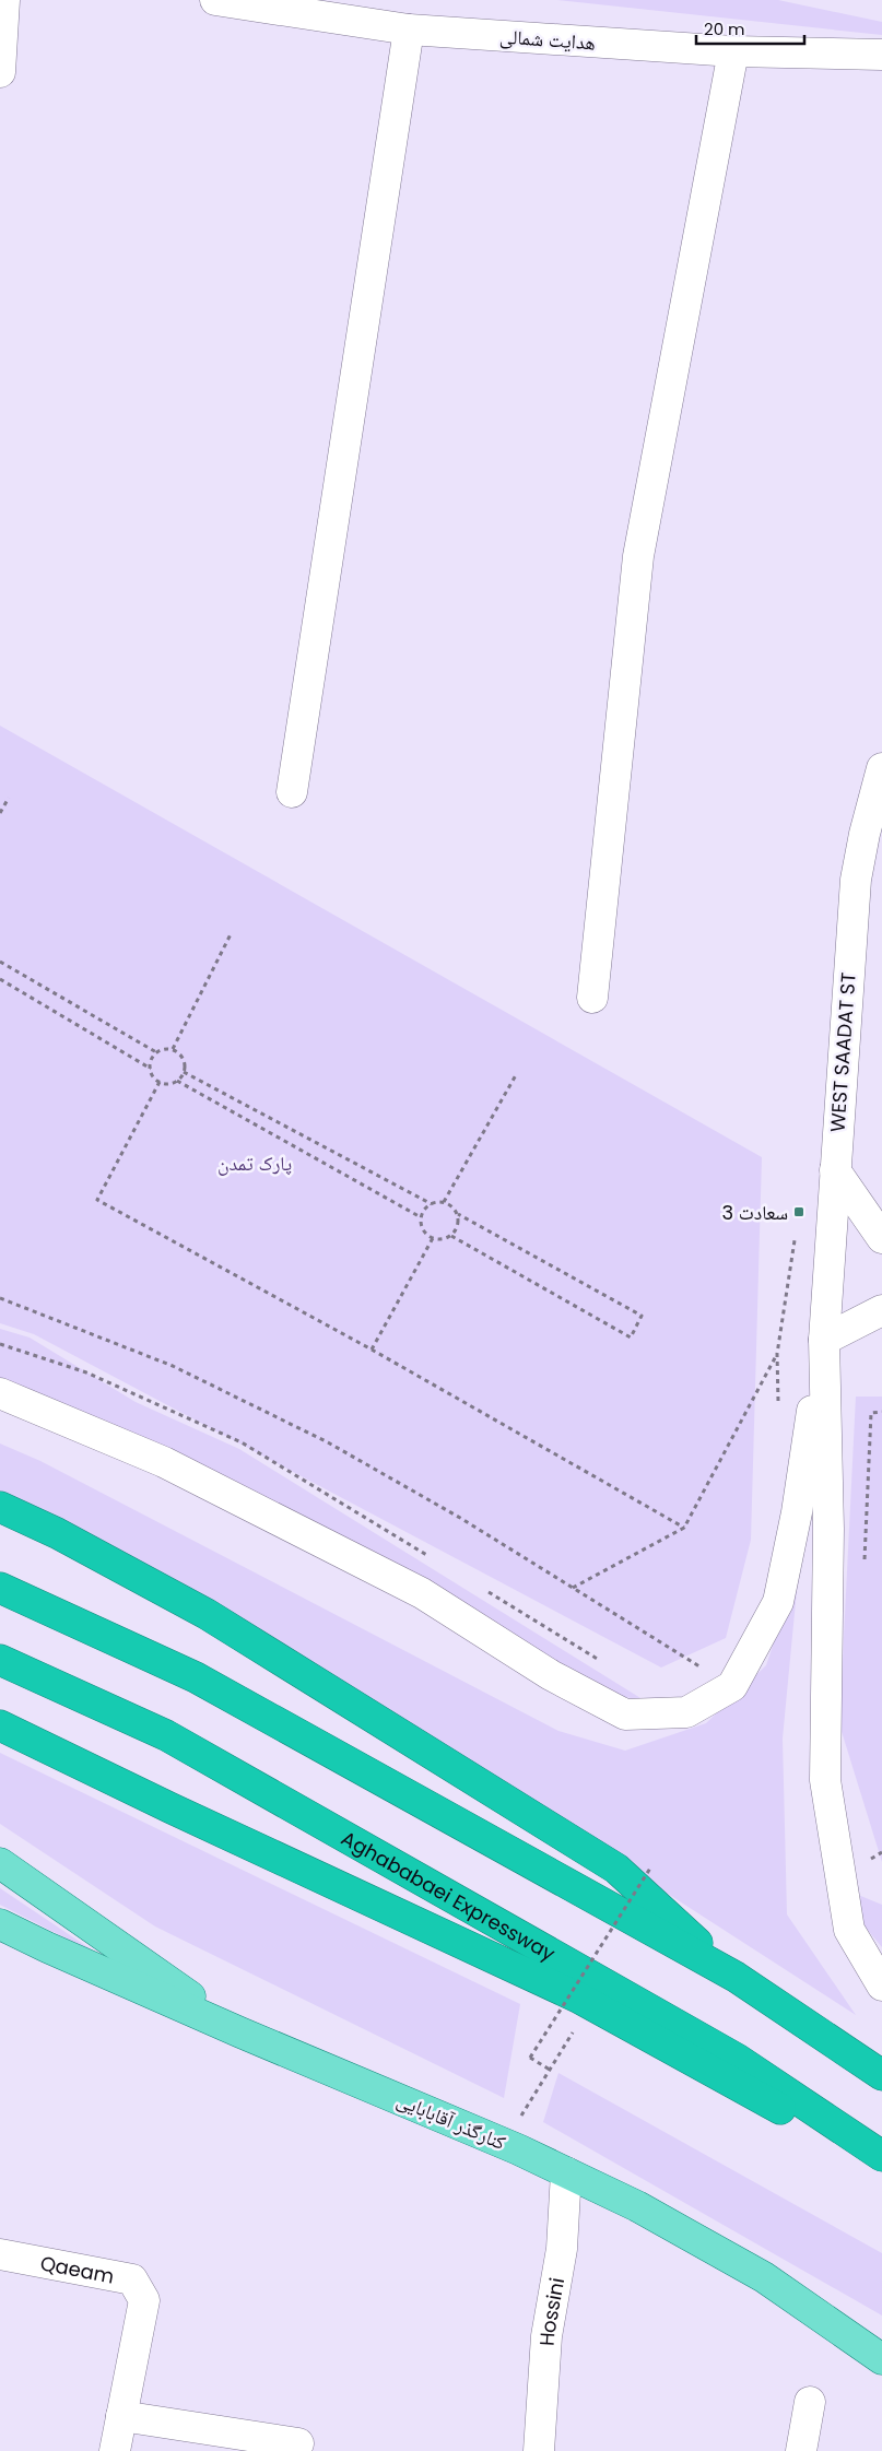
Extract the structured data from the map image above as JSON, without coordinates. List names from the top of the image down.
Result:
{
  "streets": {
    "highway": ["Aghababaei Expressway"],
    "main road": ["کنارگذر آقابابایی"],
    "street": [
      "هدایت شمالی",
      "WEST SAADAT ST",
      "Qaeam",
      "Hossini"
    ]
  },
  "crossings": [
    ["کنارگذر آقابابایی", "Hossini"]
  ],
  "parks": ["پارک تمدن"],
  "places": {
    "transit": ["سعادت 3"]
  },
  "scale_bar": "20 m"
}
